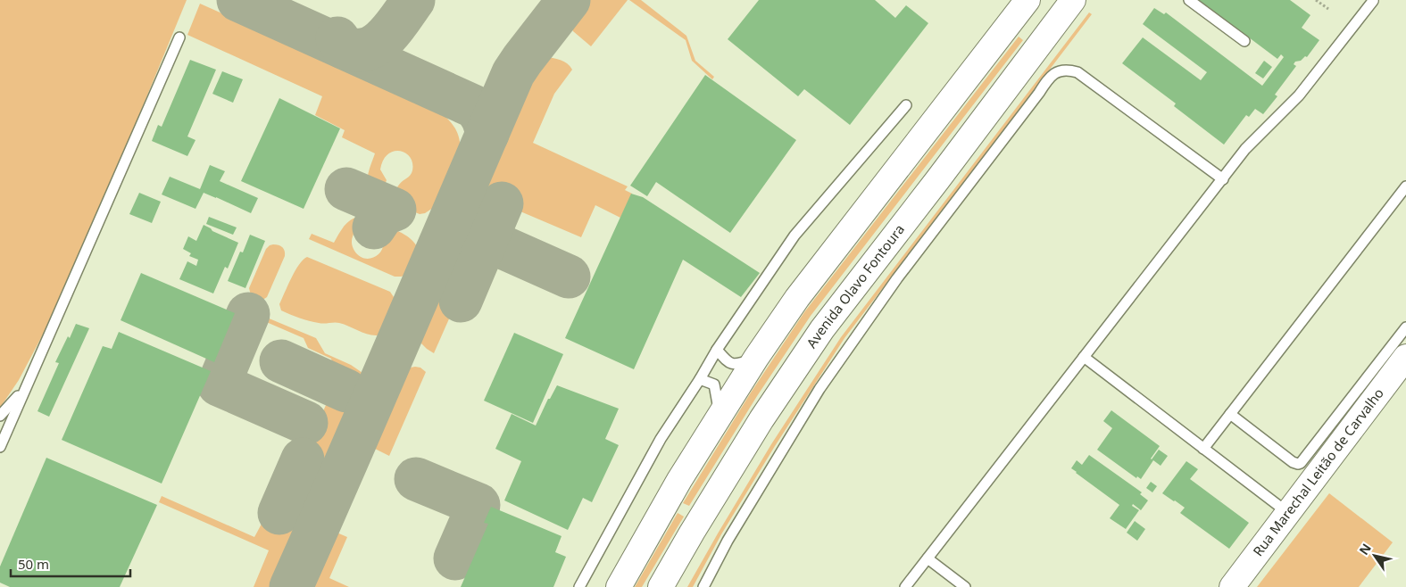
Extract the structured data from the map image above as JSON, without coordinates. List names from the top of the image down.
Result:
{
  "streets": {
    "main road": ["Avenida Olavo Fontoura", "Rua Marechal Leitão de Carvalho"]
  },
  "scale_bar": "50 m",
  "north": "top left"
}
